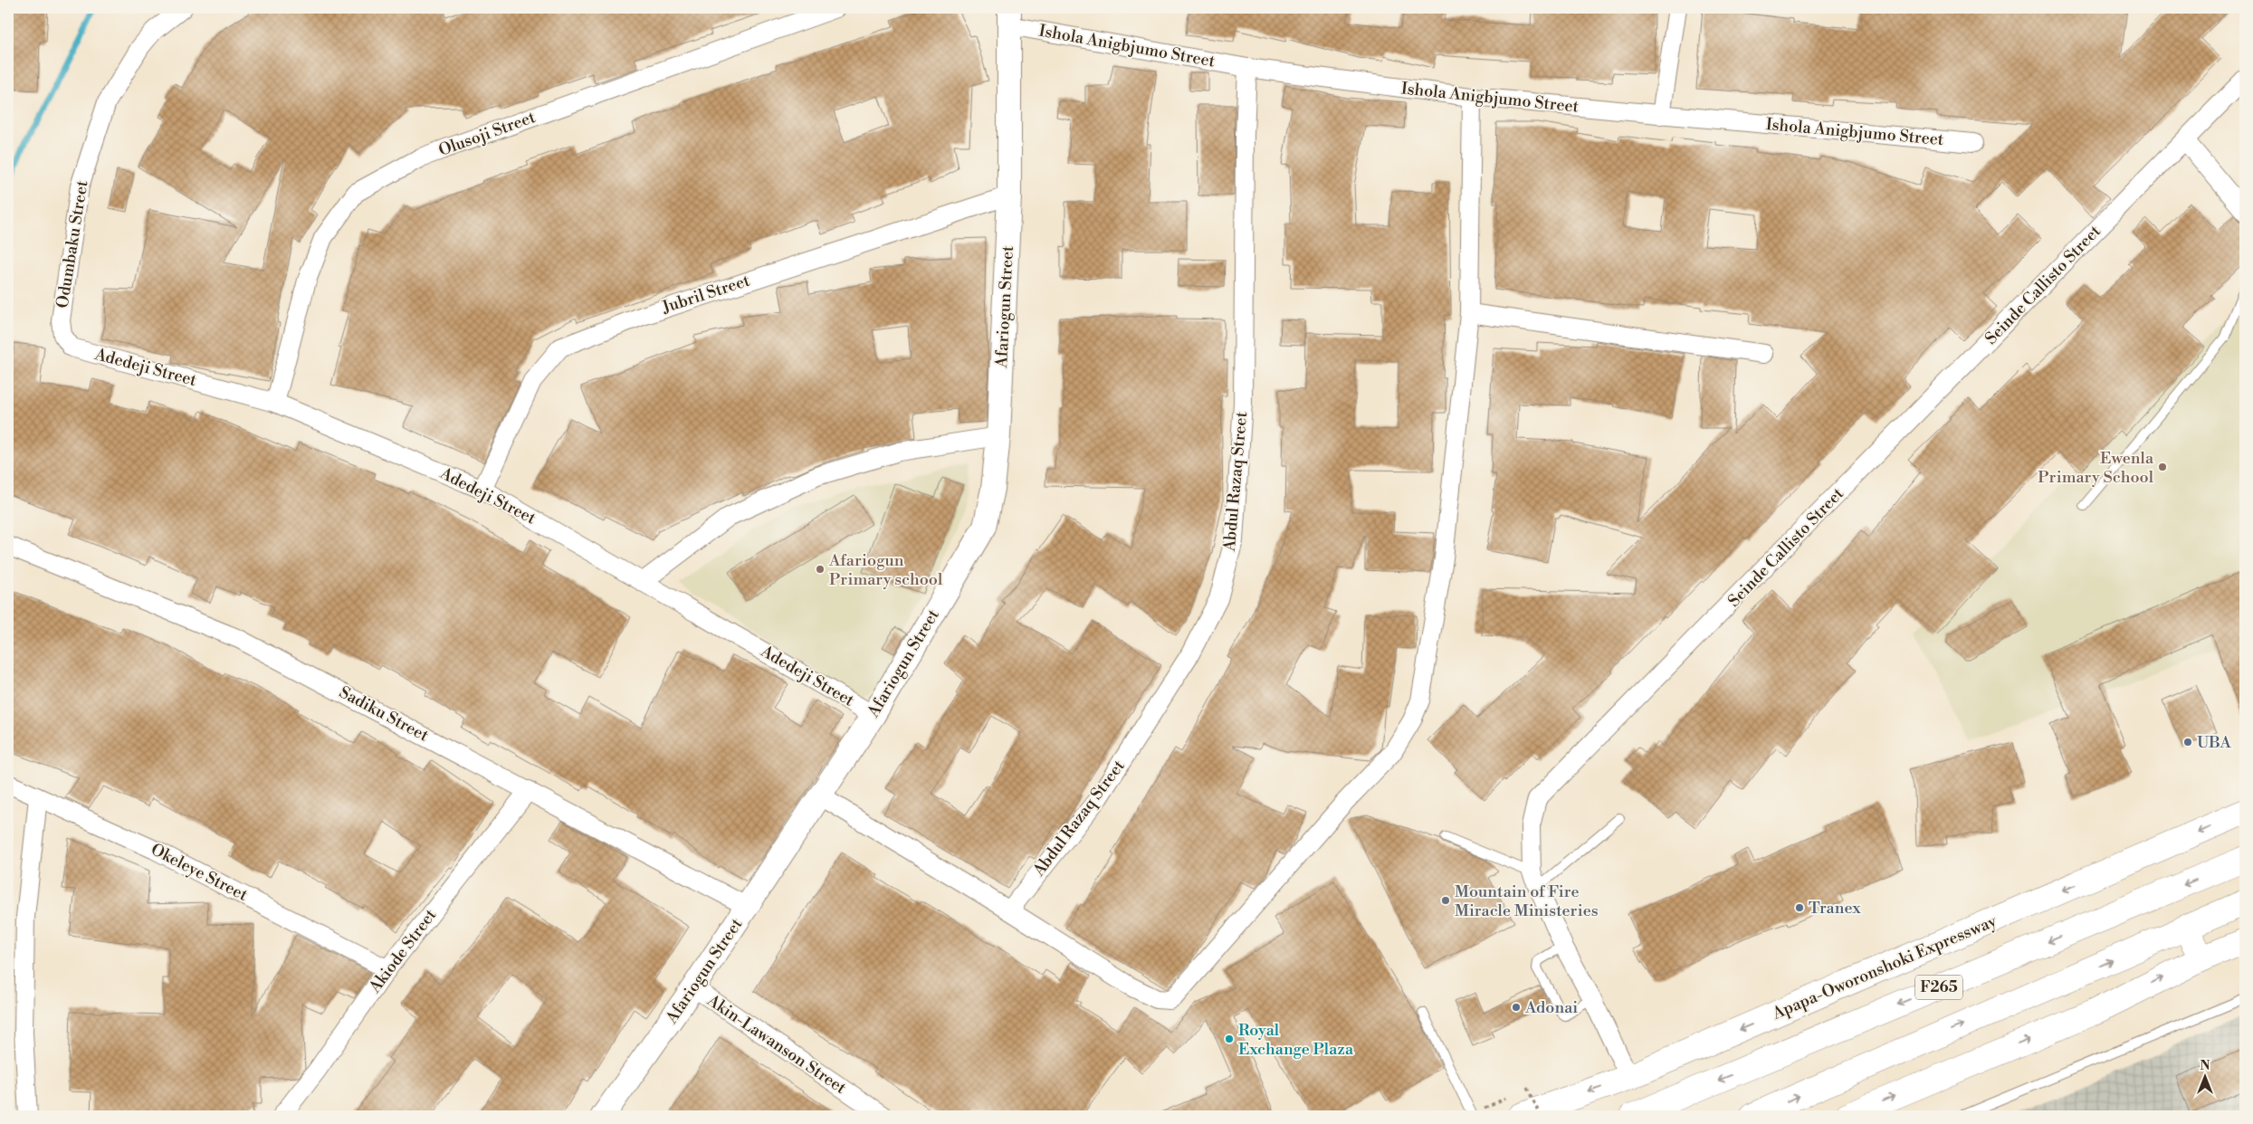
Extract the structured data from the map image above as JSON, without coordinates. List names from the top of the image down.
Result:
{
  "streets": {
    "main road": ["Apapa-Oworonshoki Expressway", "F265"],
    "street": [
      "Ishola Anigbjumo Street",
      "Olusoji Street",
      "Odumbaku Street",
      "Seinde Callisto Street",
      "Jubril Street",
      "Afariogun Street",
      "Adedeji Street",
      "Abdul Razaq Street",
      "Sadiku Street",
      "Okeleye Street",
      "Akiode Street",
      "Akin-Lawanson Street"
    ]
  },
  "crossings": [
    ["Ishola Anigbjumo Street", "Afariogun Street"],
    ["Ishola Anigbjumo Street", "Abdul Razaq Street"],
    ["Olusoji Street", "Adedeji Street"],
    ["Odumbaku Street", "Adedeji Street"],
    ["Seinde Callisto Street", "Apapa-Oworonshoki Expressway"],
    ["Jubril Street", "Afariogun Street"],
    ["Jubril Street", "Adedeji Street"],
    ["Afariogun Street", "Adedeji Street"],
    ["Afariogun Street", "Sadiku Street"],
    ["Afariogun Street", "Akin-Lawanson Street"],
    ["Sadiku Street", "Akiode Street"],
    ["Okeleye Street", "Akiode Street"]
  ],
  "places": [
    "Ewenla Primary School",
    "Afariogun Primary school",
    "UBA",
    "Mountain of Fire Miracle Ministeries",
    "Tranex",
    "Adonai",
    "Royal Exchange Plaza"
  ],
  "north": "top"
}
